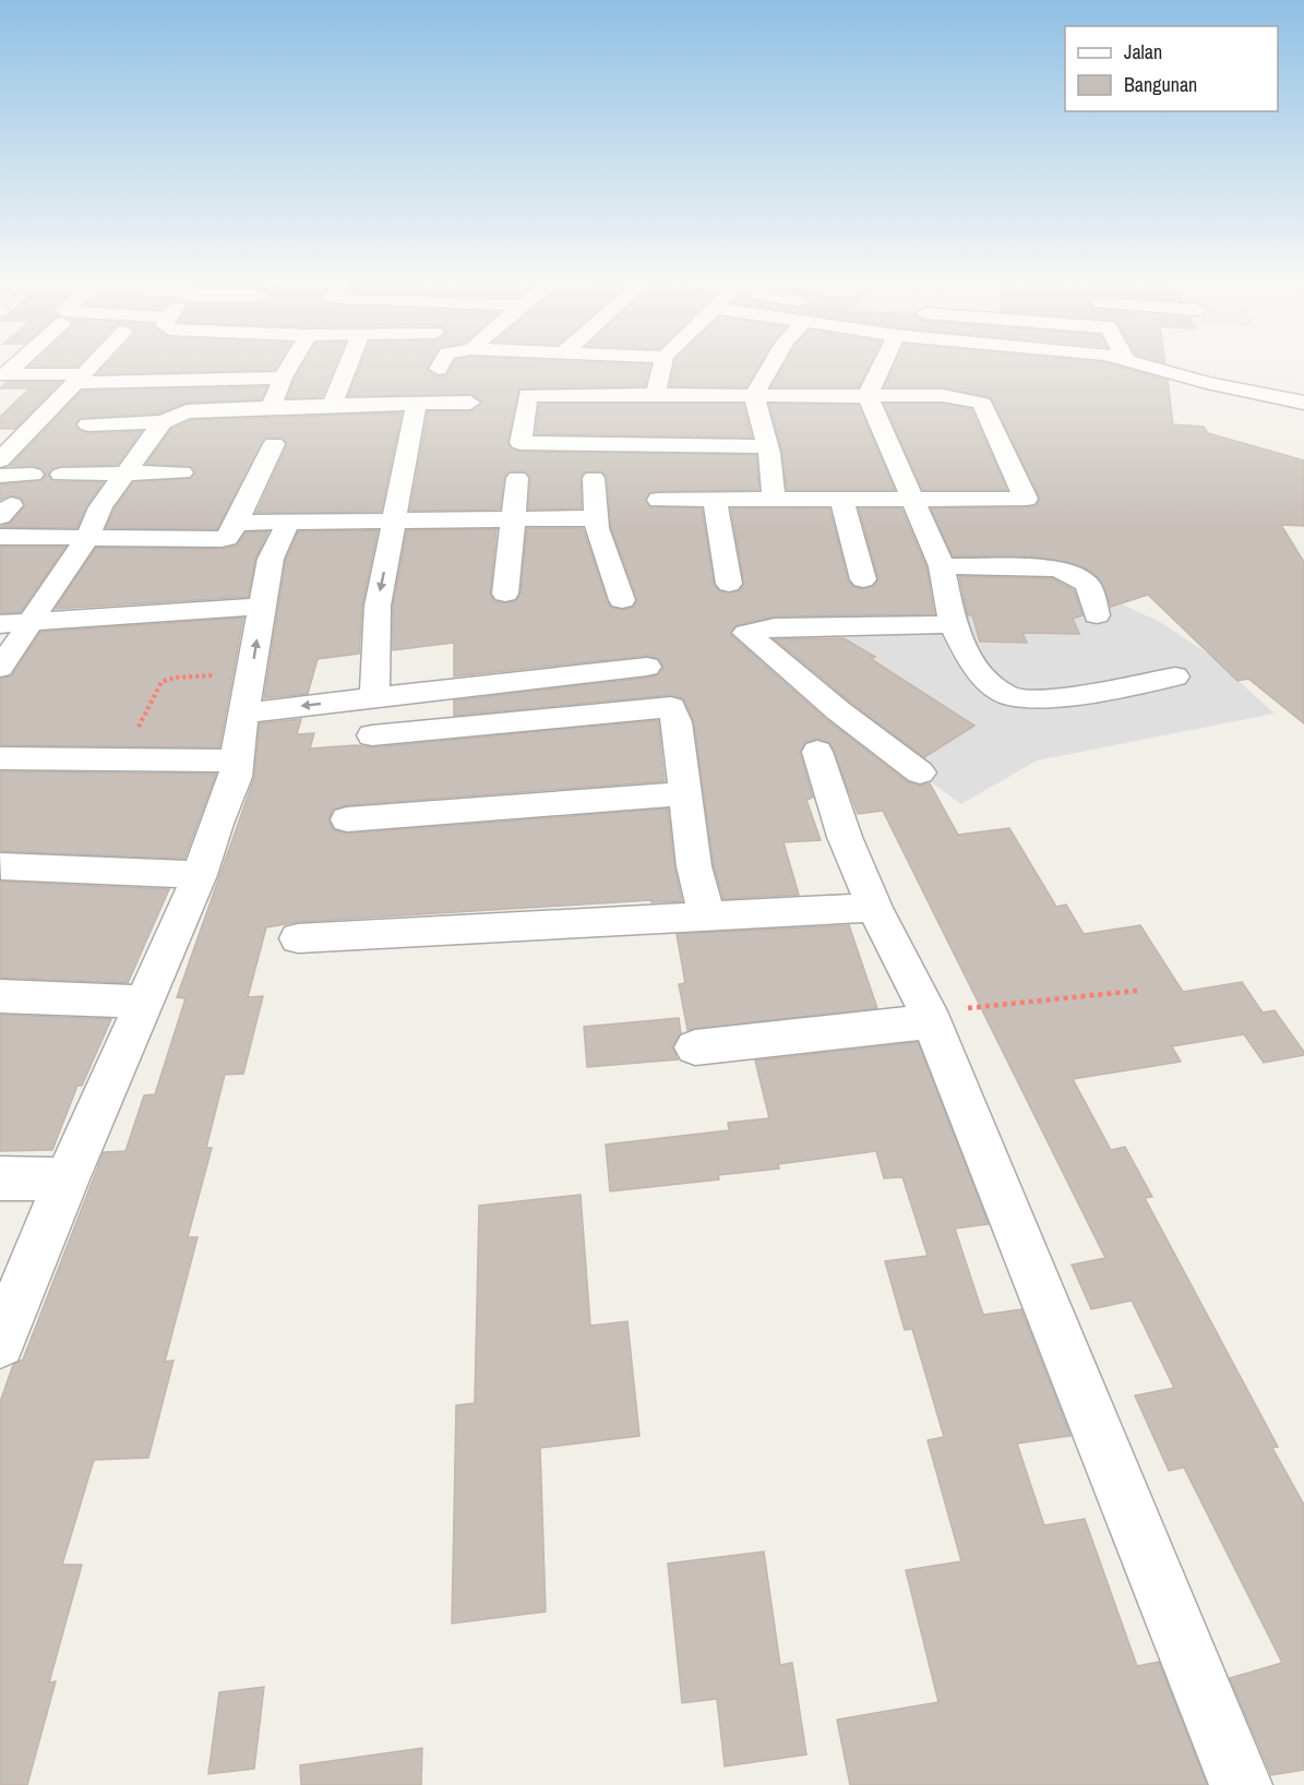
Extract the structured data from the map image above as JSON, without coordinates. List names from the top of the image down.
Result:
{
  "legend": ["Jalan", "Bangunan"]
}
